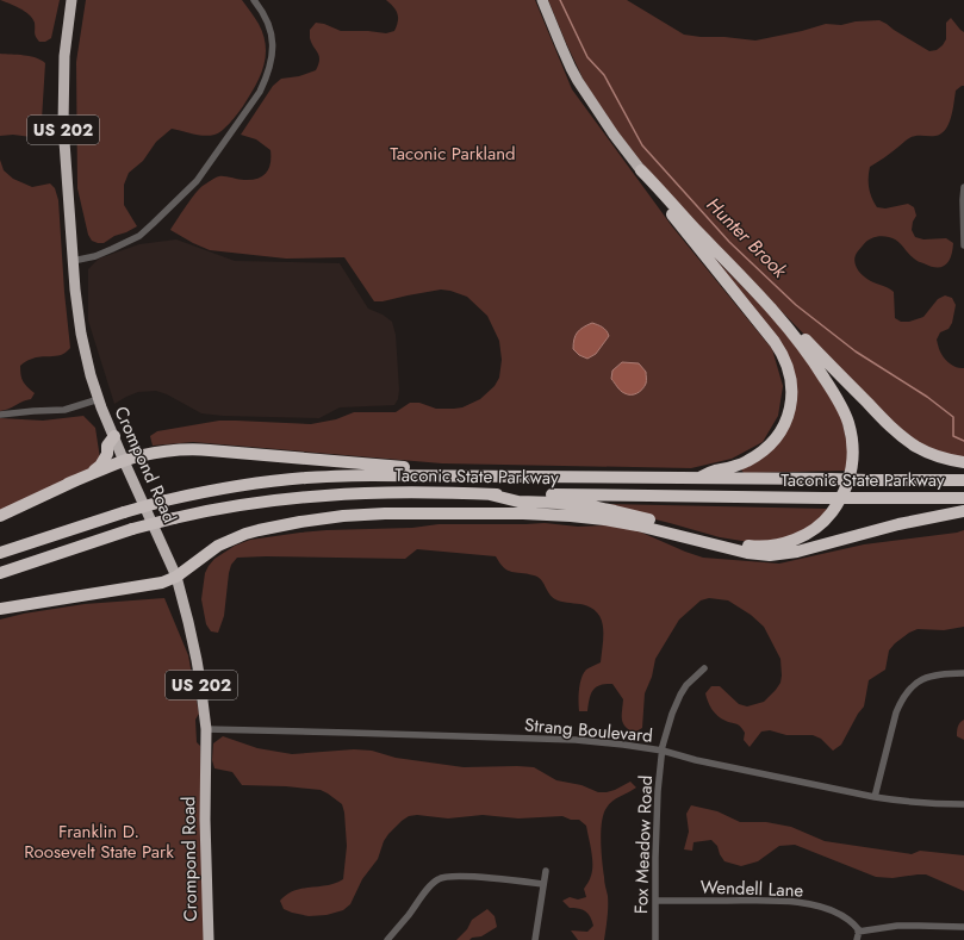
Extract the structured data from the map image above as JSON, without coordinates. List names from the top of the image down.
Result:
{
  "streets": {
    "highway": ["US 202", "Crompond Road", "Taconic State Parkway"],
    "street": ["Strang Boulevard", "Fox Meadow Road", "Wendell Lane"]
  },
  "crossings": [
    ["Crompond Road", "Strang Boulevard"],
    ["Strang Boulevard", "Fox Meadow Road"],
    ["Fox Meadow Road", "Wendell Lane"]
  ],
  "water": ["Hunter Brook"],
  "parks": ["Taconic Parkland", "Franklin D. Roosevelt State Park"]
}
